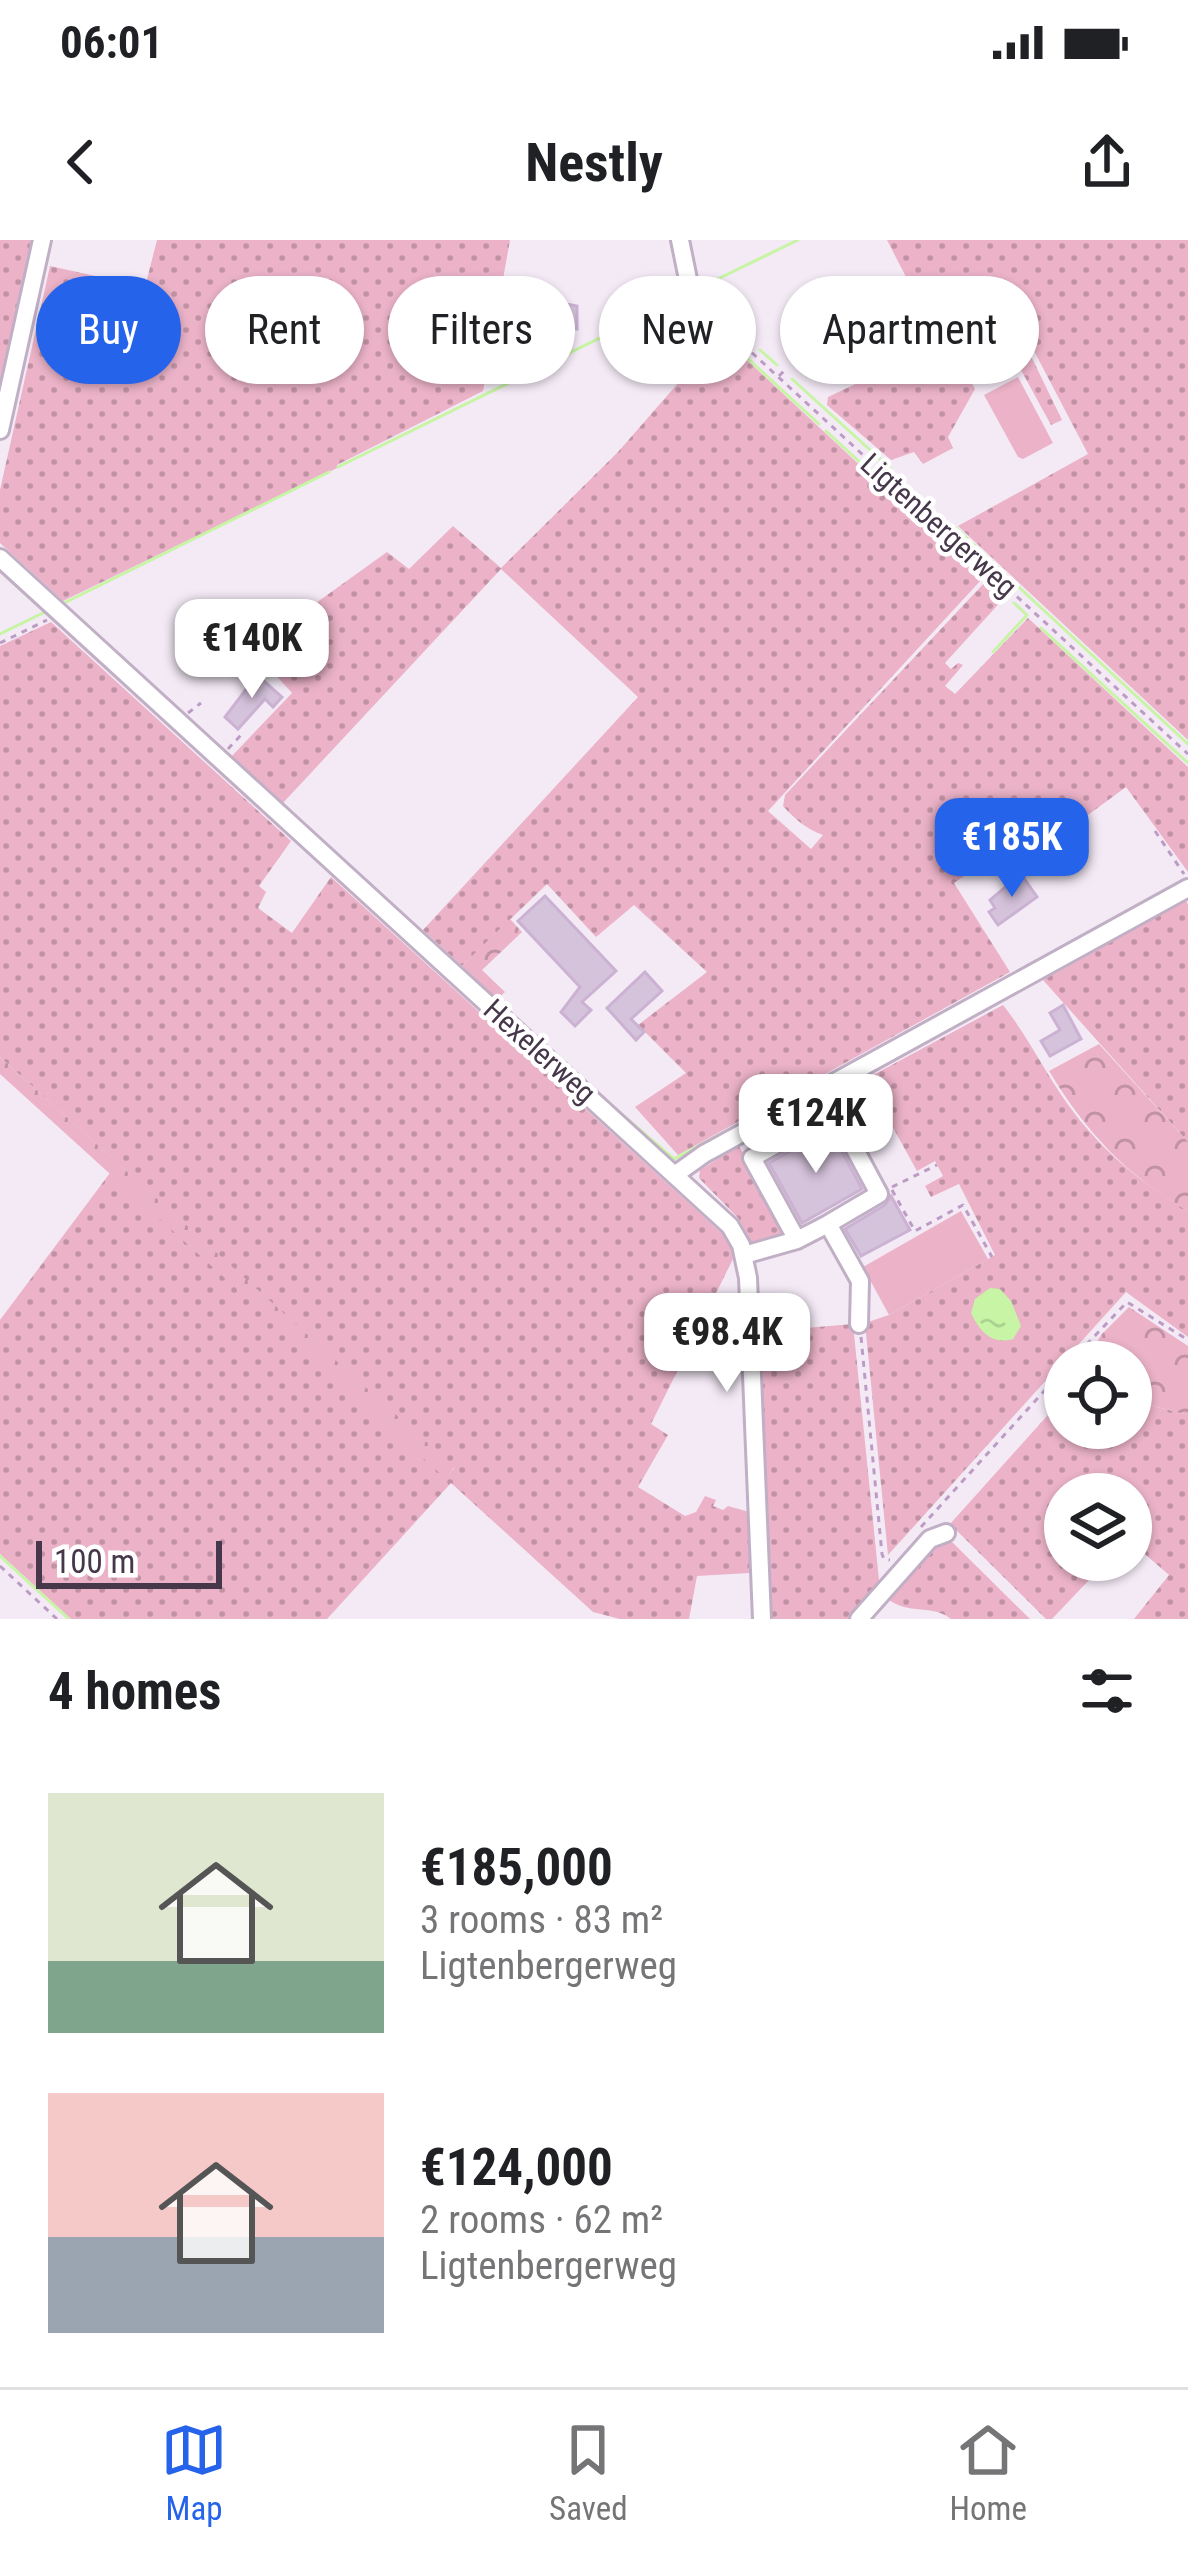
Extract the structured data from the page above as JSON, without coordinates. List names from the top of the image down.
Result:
{
  "streets": {
    "street": ["Hexelerweg"],
    "path": ["Ligtenbergerweg"]
  },
  "scale_bar": "100 m",
  "page": {
    "status": "06:01",
    "header": "Nestly",
    "chip": [
      "Buy",
      "Rent",
      "Filters",
      "New",
      "Apartment"
    ],
    "price": [
      "€140K",
      "€185K",
      "€124K",
      "€98.4K"
    ],
    "scale": "100 m",
    "heading": "4 homes",
    "list": [
      {
        "name": "€185,000",
        "note": "3 rooms · 83 m² · Ligtenbergerweg"
      },
      {
        "name": "€124,000",
        "note": "2 rooms · 62 m² · Ligtenbergerweg"
      }
    ],
    "tabs": ["Map", "Saved", "Home"]
  }
}
